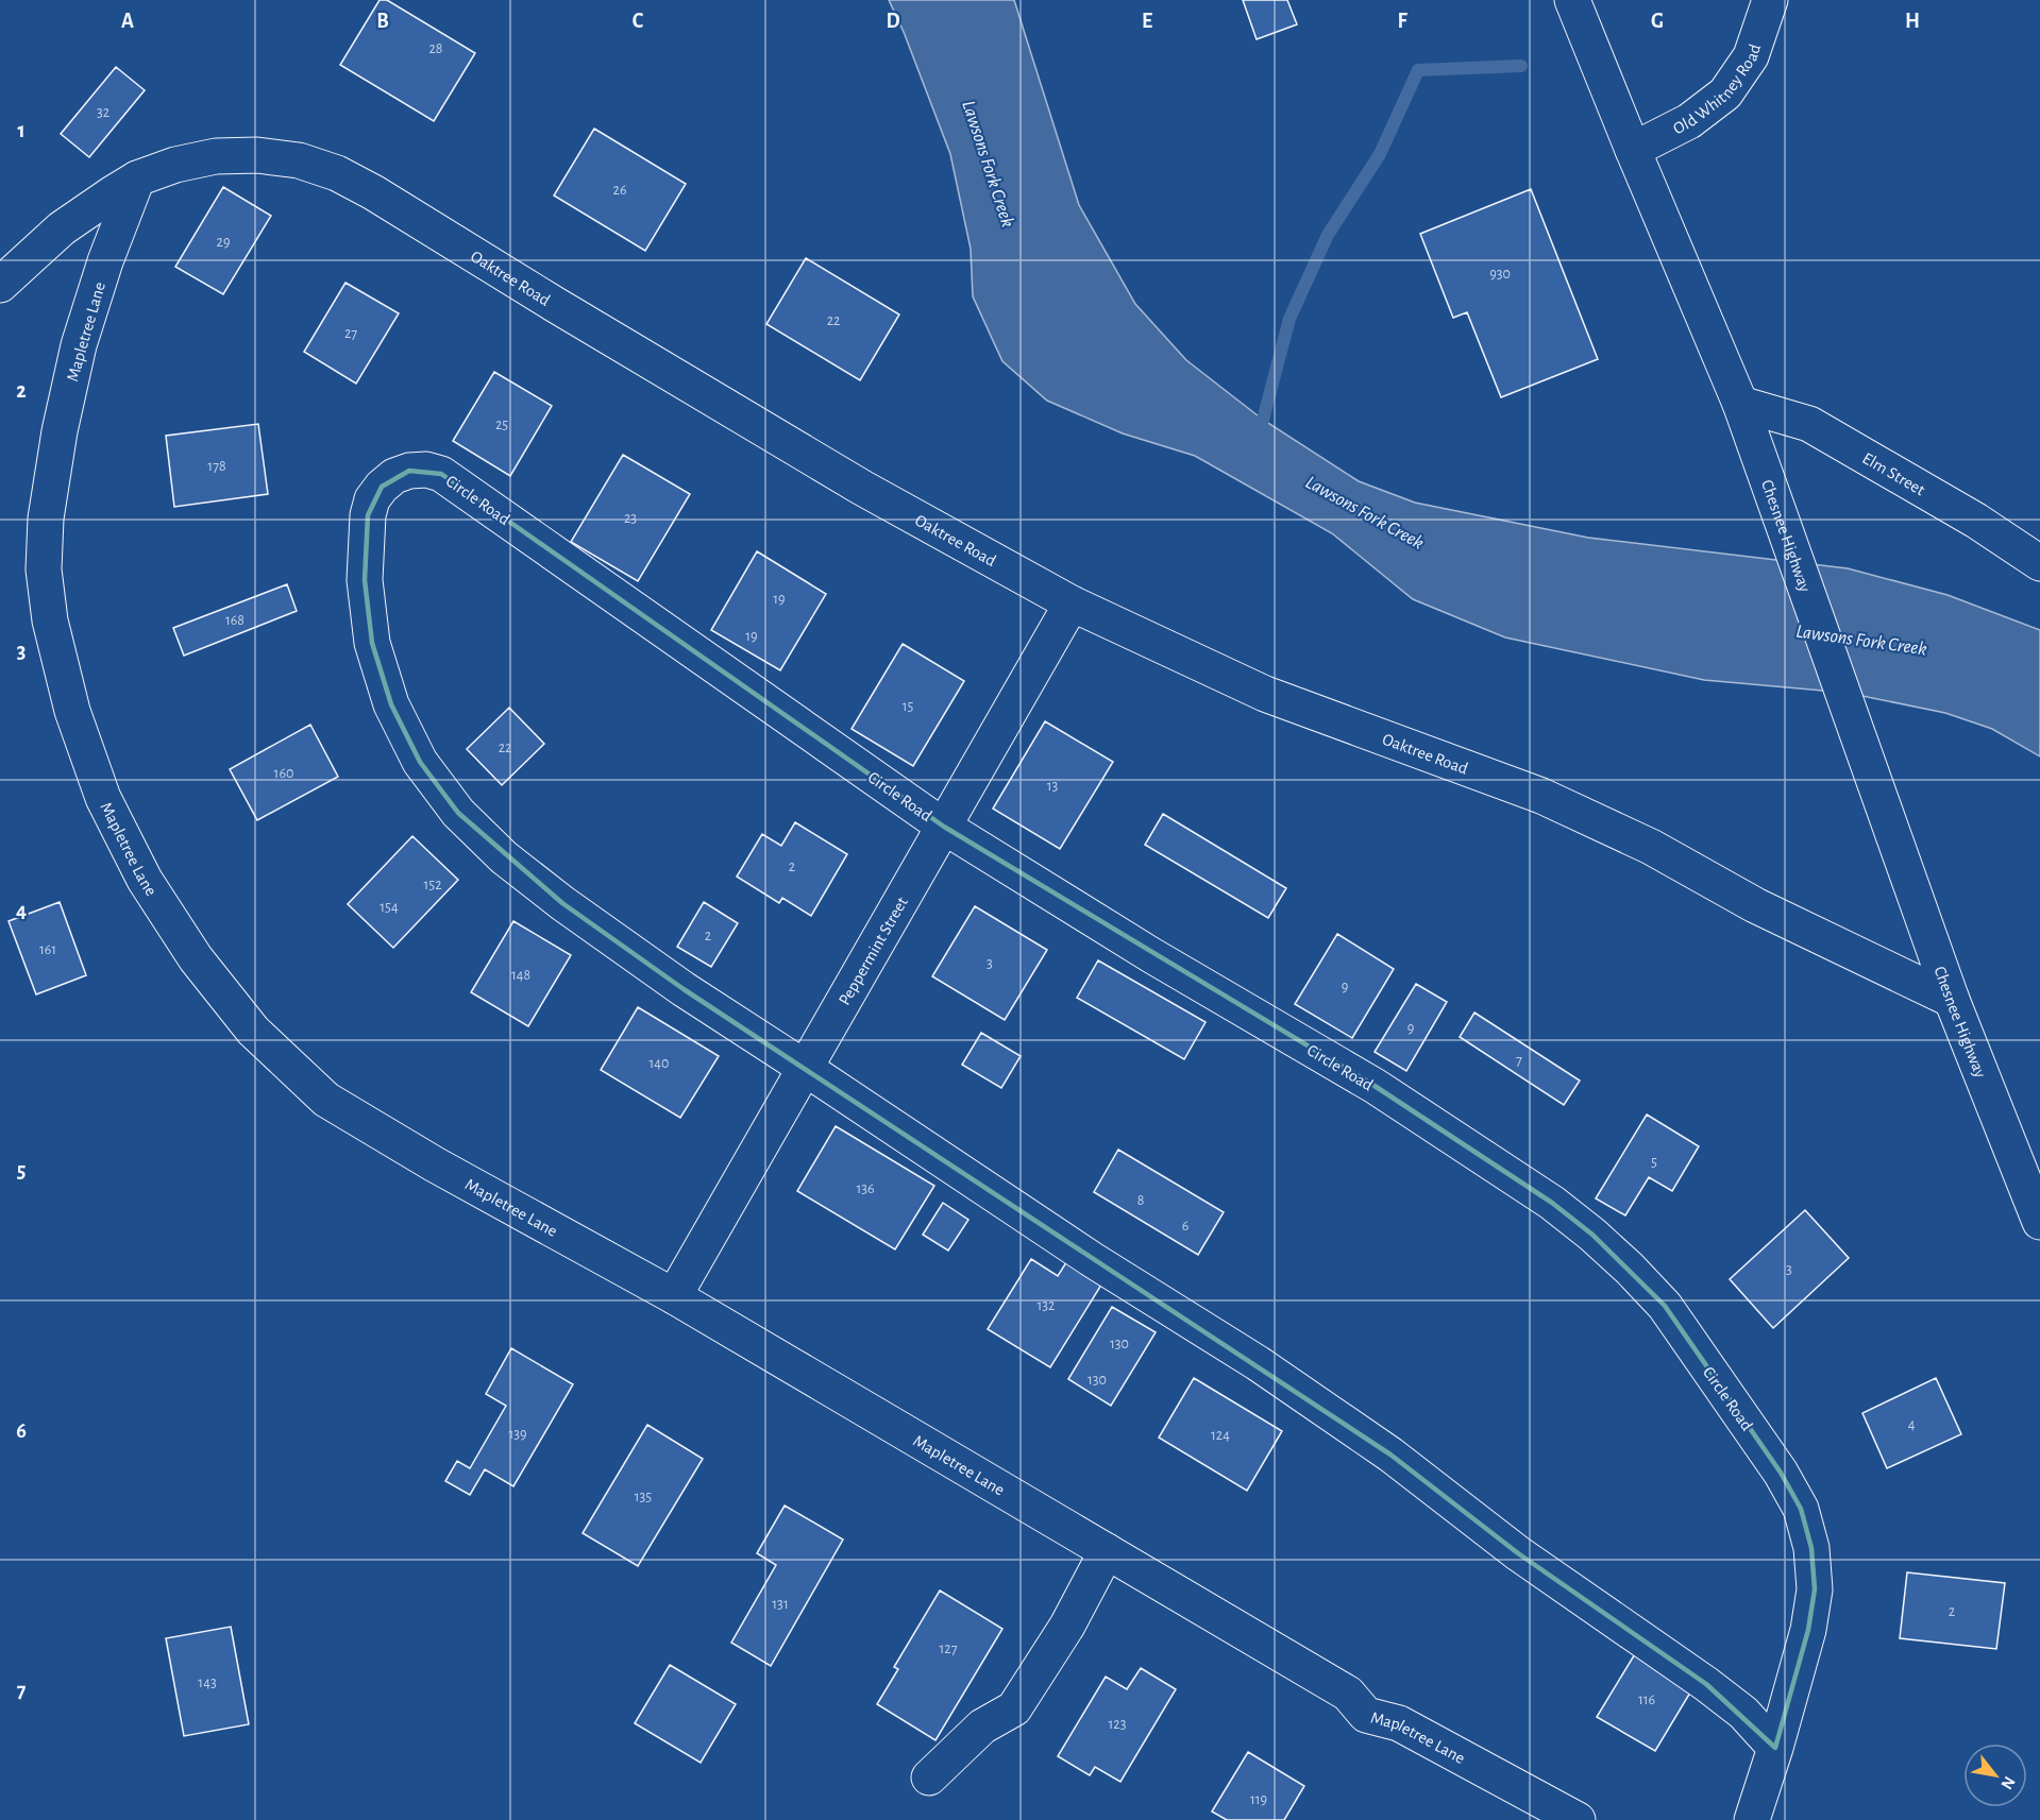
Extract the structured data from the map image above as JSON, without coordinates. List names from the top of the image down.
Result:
{
  "streets": {
    "street": [
      "Old Whitney Road",
      "Oaktree Road",
      "Mapletree Lane",
      "Elm Street",
      "Circle Road",
      "Chesnee Highway",
      "Peppermint Street"
    ]
  },
  "crossings": [
    ["Old Whitney Road", "Chesnee Highway"],
    ["Oaktree Road", "Mapletree Lane"],
    ["Oaktree Road", "Chesnee Highway"],
    ["Oaktree Road", "Peppermint Street"],
    ["Mapletree Lane", "Peppermint Street"],
    ["Elm Street", "Chesnee Highway"],
    ["Circle Road", "Peppermint Street"]
  ],
  "water": ["Lawsons Fork Creek"],
  "house_numbers": [
    "28",
    "32",
    "26",
    "29",
    "930",
    "22",
    "27",
    "25",
    "178",
    "23",
    "19",
    "168",
    "19",
    "15",
    "22",
    "160",
    "13",
    "2",
    "152",
    "154",
    "2",
    "161",
    "3",
    "148",
    "9",
    "9",
    "7",
    "140",
    "5",
    "136",
    "8",
    "6",
    "3",
    "132",
    "130",
    "130",
    "4",
    "139",
    "124",
    "135",
    "131",
    "2",
    "127",
    "143",
    "116",
    "123",
    "119"
  ],
  "north": "bottom right",
  "grid": {
    "columns": [
      "A",
      "B",
      "C",
      "D",
      "E",
      "F",
      "G",
      "H"
    ],
    "rows": [
      "1",
      "2",
      "3",
      "4",
      "5",
      "6",
      "7"
    ]
  }
}
